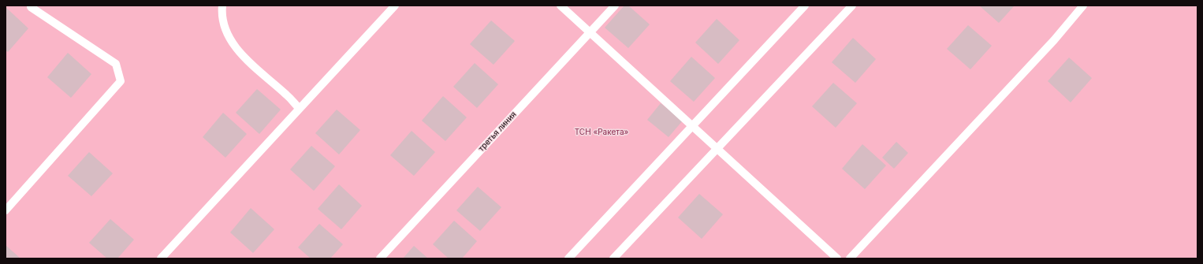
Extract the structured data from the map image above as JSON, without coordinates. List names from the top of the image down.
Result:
{
  "streets": {
    "lane": ["третья линия"]
  },
  "parks": ["ТСН «Ракета»"]
}
